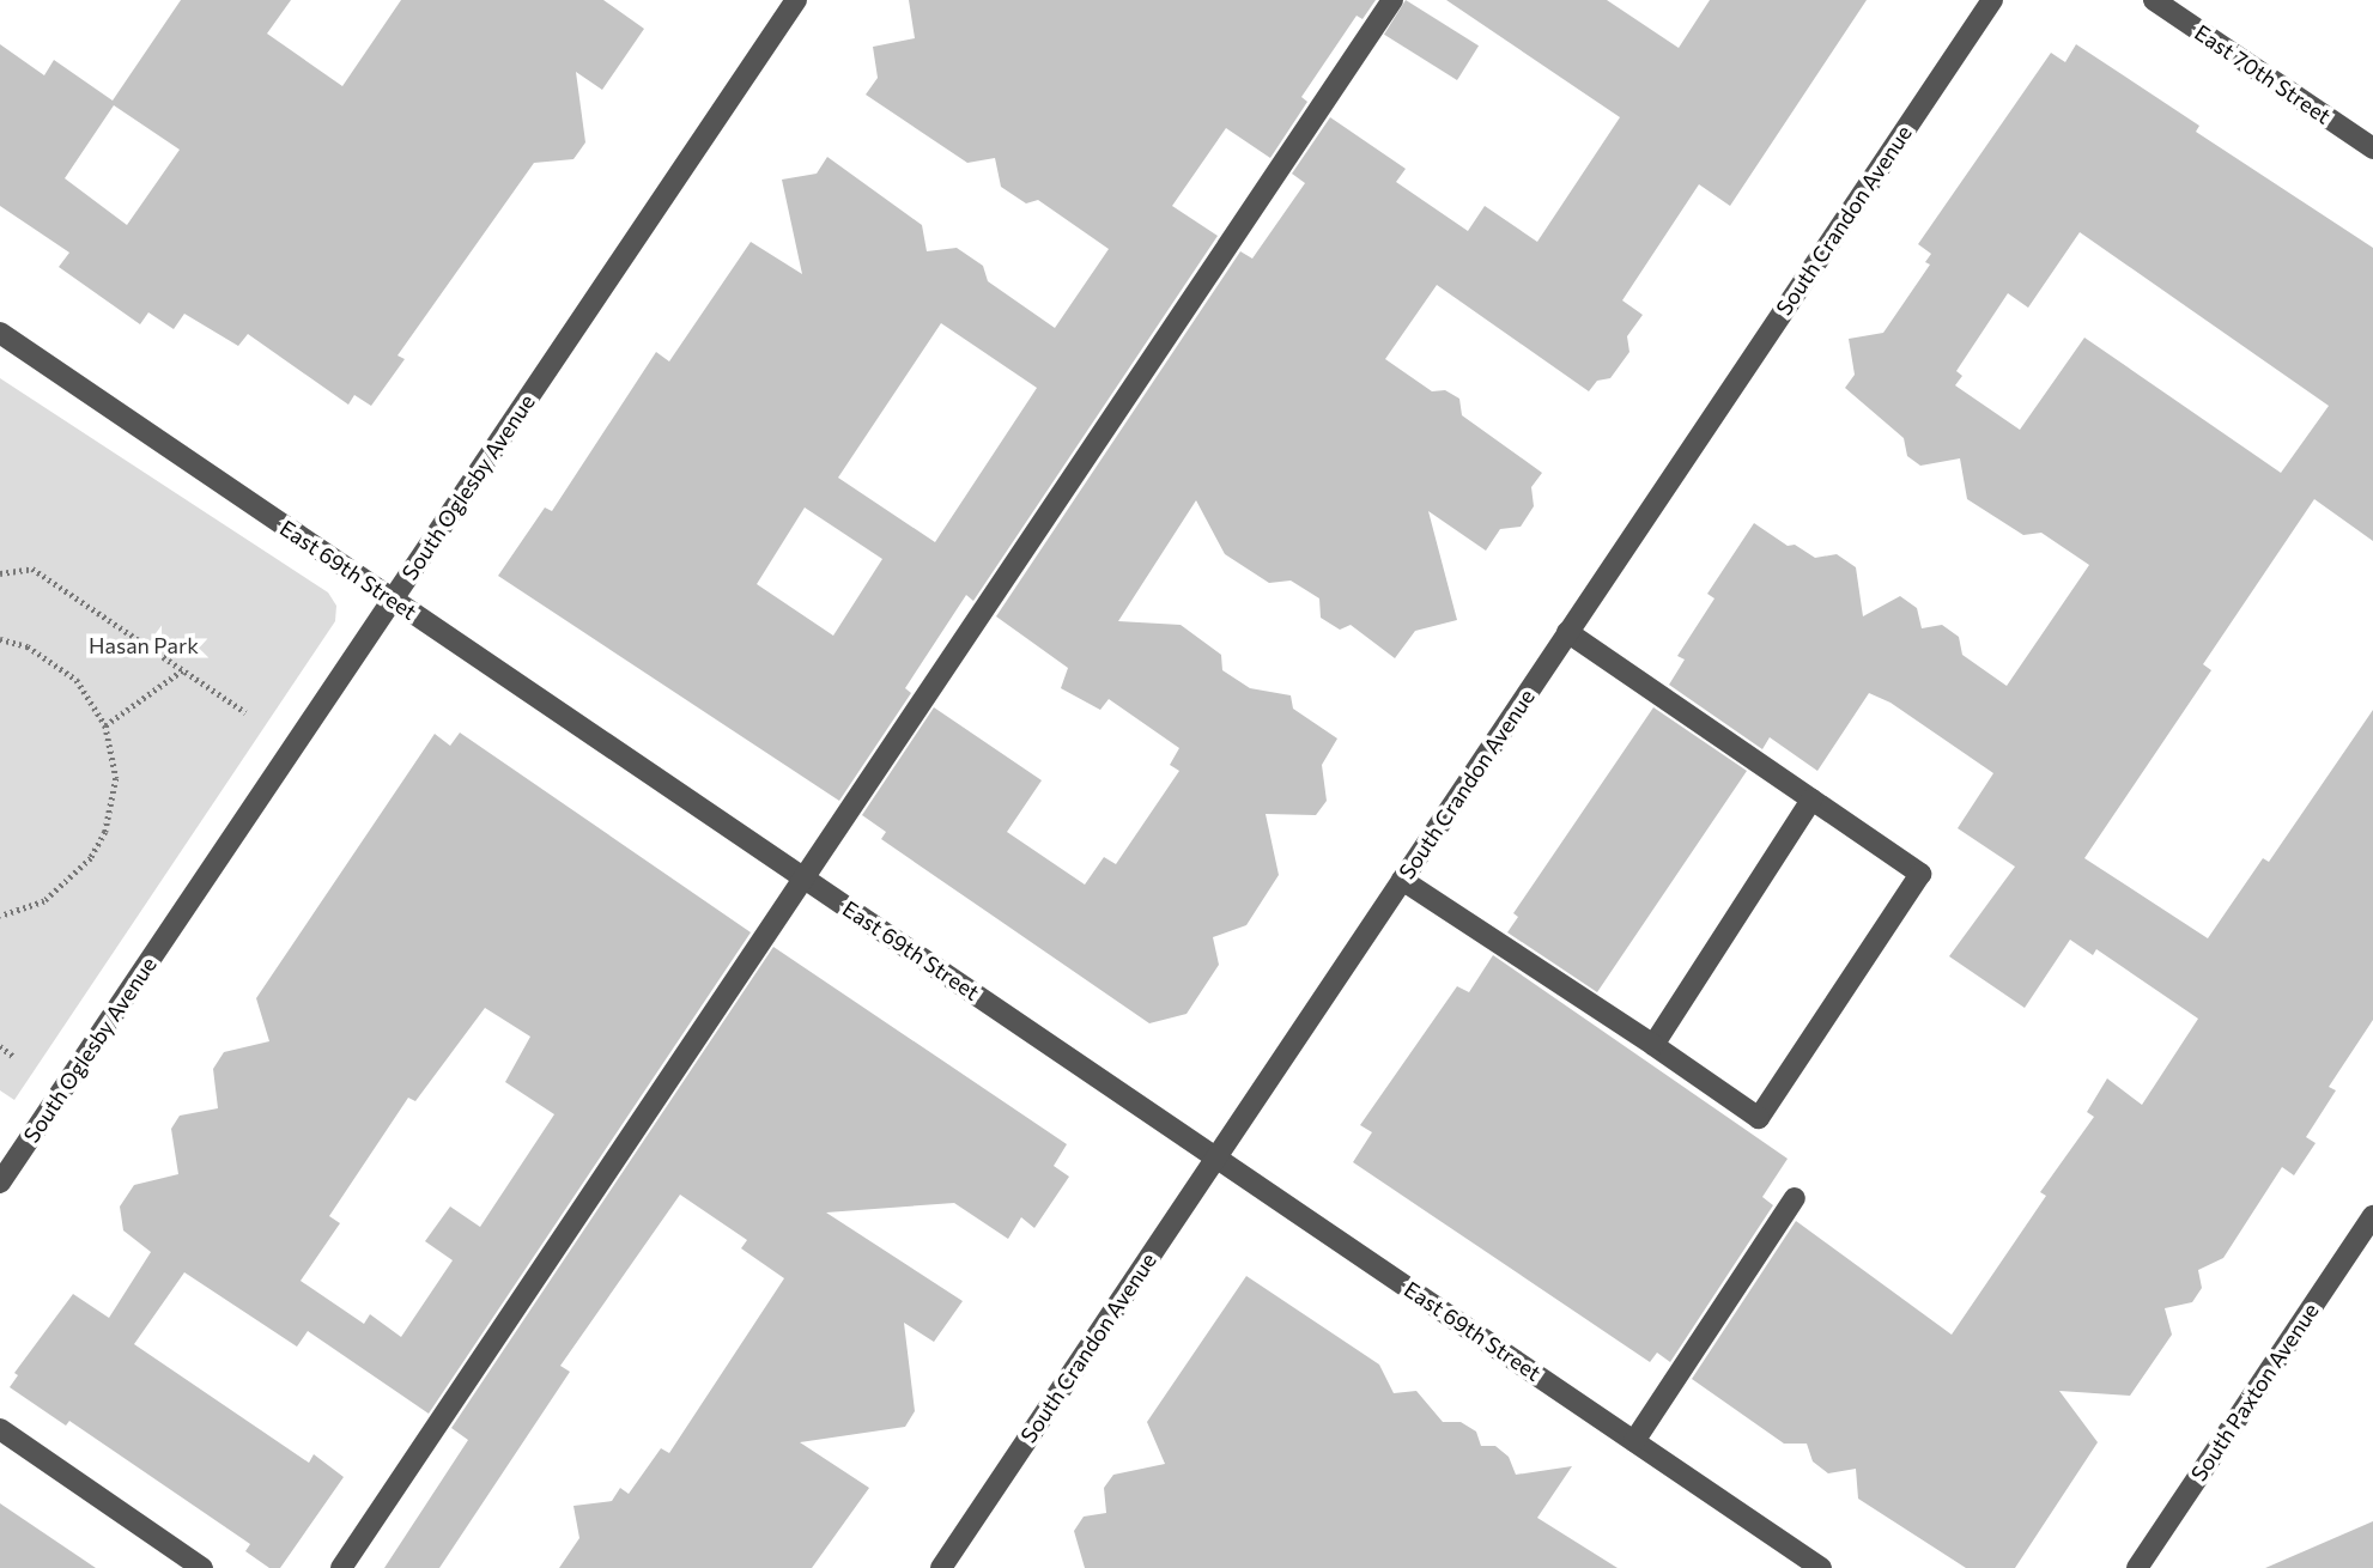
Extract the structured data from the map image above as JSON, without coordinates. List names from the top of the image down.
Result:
{
  "streets": {
    "street": [
      "East 70th Street",
      "South Crandon Avenue",
      "South Oglesby Avenue",
      "East 69th Street",
      "South Paxton Avenue"
    ]
  },
  "crossings": [
    ["South Crandon Avenue", "East 69th Street"],
    ["South Oglesby Avenue", "East 69th Street"]
  ],
  "parks": ["Hasan Park"]
}
